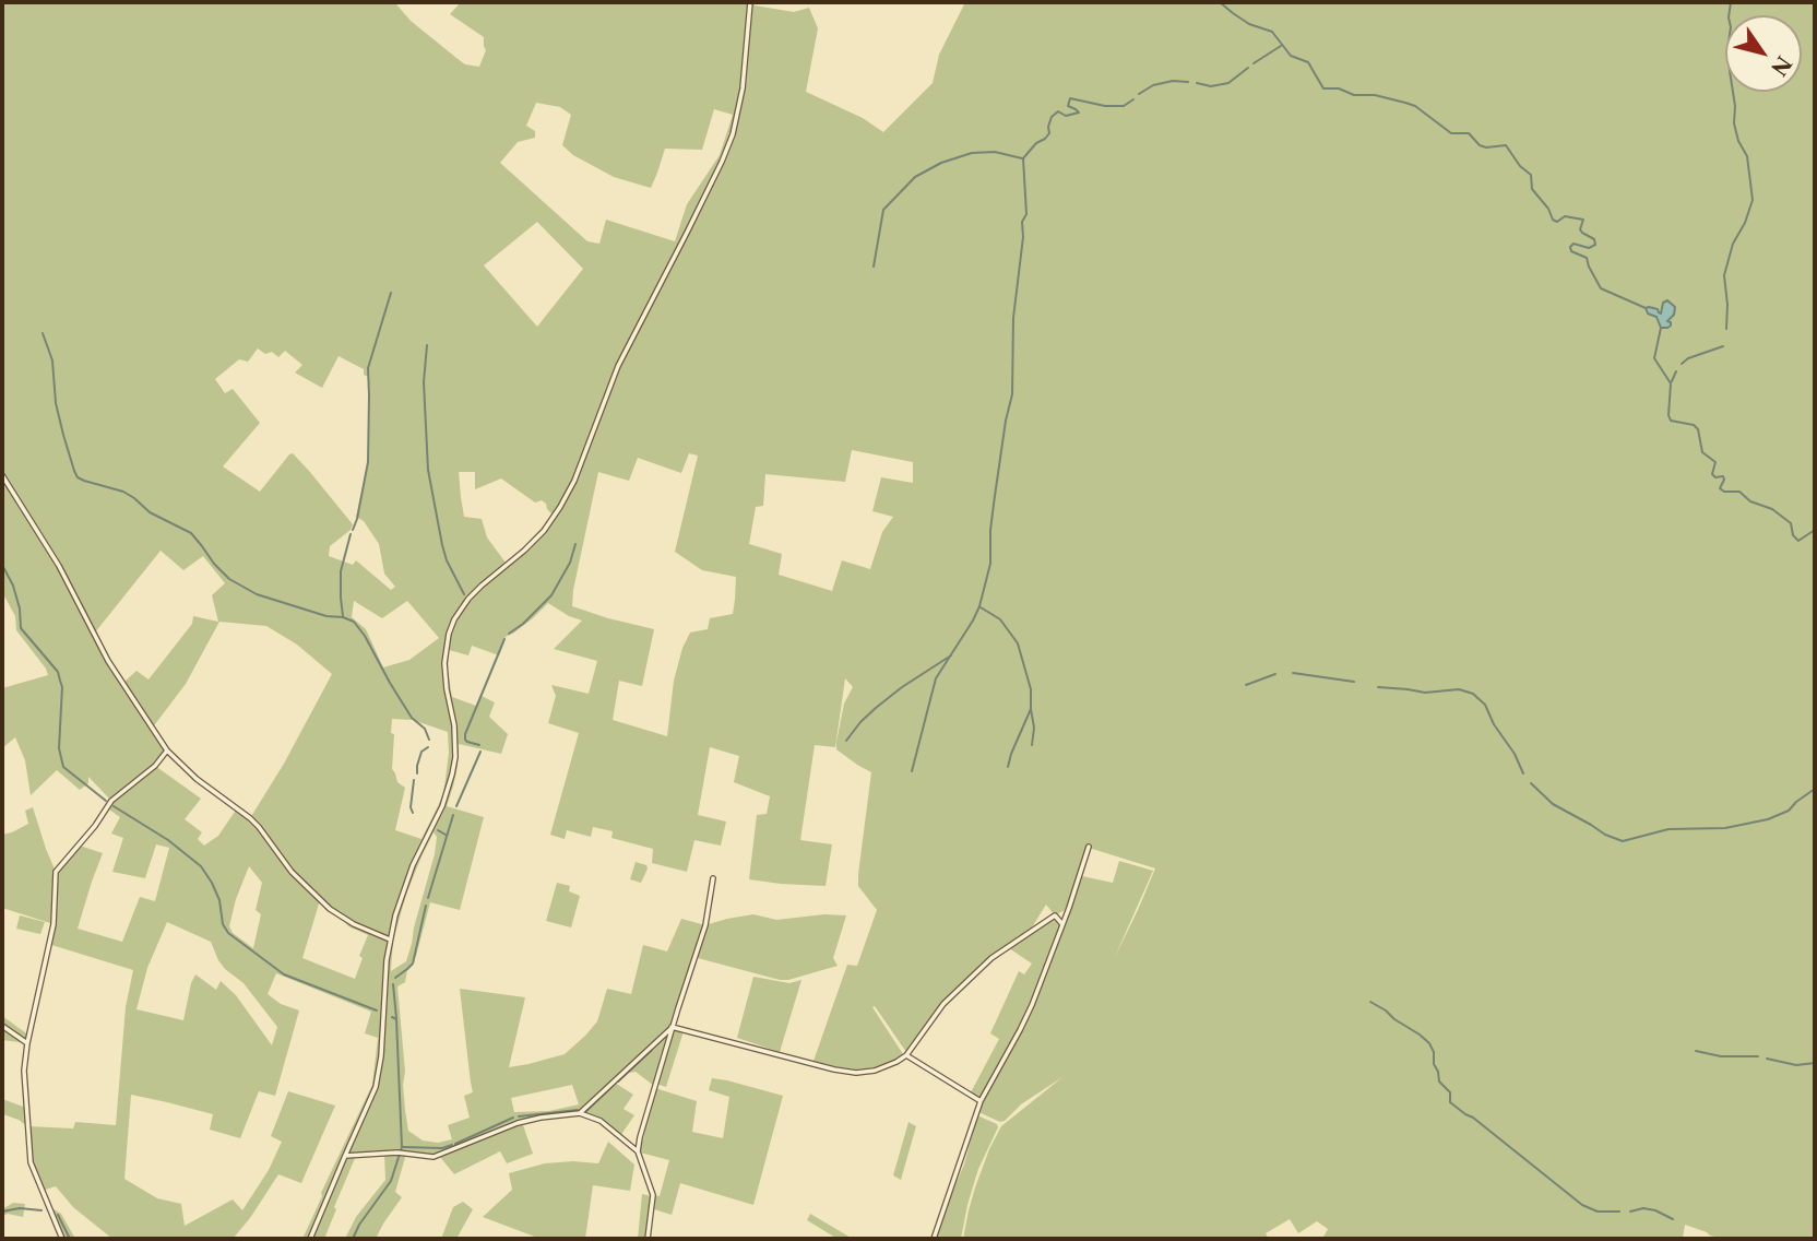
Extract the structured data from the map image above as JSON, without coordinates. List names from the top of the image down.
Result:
{
  "north": "bottom right"
}
